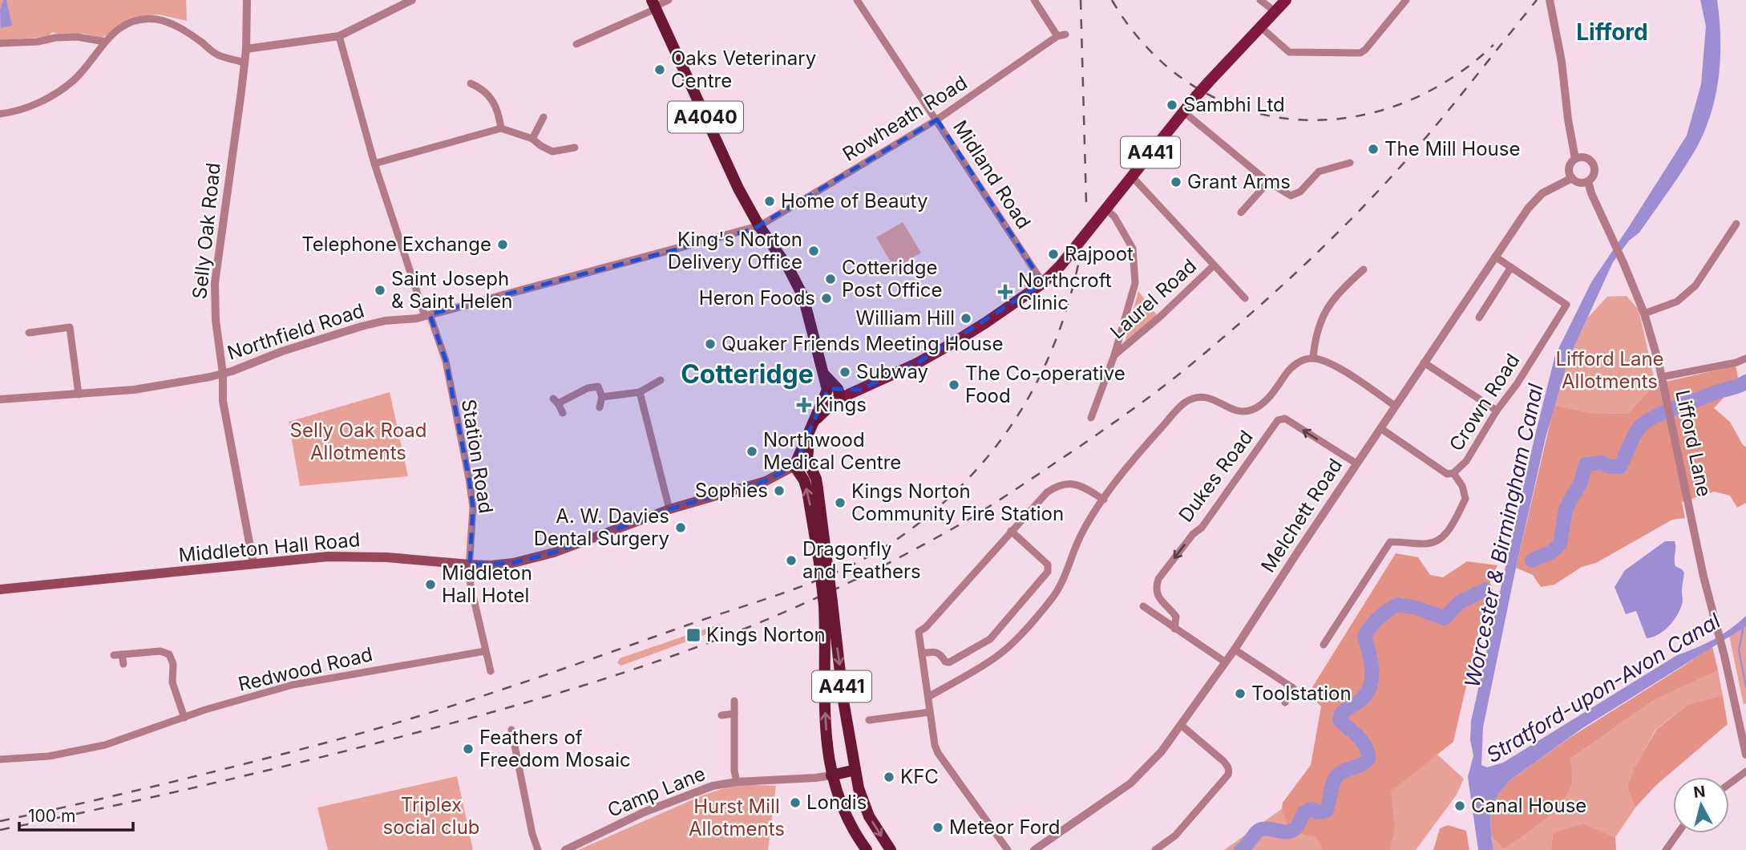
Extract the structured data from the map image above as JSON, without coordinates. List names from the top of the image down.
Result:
{
  "streets": {
    "highway": ["A4040", "A441"],
    "main road": ["Middleton Hall Road"],
    "street": [
      "Rowheath Road",
      "Midland Road",
      "Selly Oak Road",
      "Laurel Road",
      "Northfield Road",
      "Crown Road",
      "Lifford Lane",
      "Station Road",
      "Dukes Road",
      "Melchett Road",
      "Redwood Road",
      "Camp Lane"
    ]
  },
  "crossings": [
    ["A4040", "Rowheath Road"],
    ["A4040", "A441"],
    ["A4040", "Northfield Road"],
    ["Rowheath Road", "Midland Road"],
    ["Rowheath Road", "Northfield Road"],
    ["A441", "Midland Road"],
    ["A441", "Middleton Hall Road"],
    ["A441", "Camp Lane"],
    ["Selly Oak Road", "Northfield Road"],
    ["Selly Oak Road", "Middleton Hall Road"],
    ["Northfield Road", "Station Road"],
    ["Lifford Lane", "Melchett Road"],
    ["Station Road", "Middleton Hall Road"],
    ["Station Road", "Redwood Road"],
    ["Dukes Road", "Melchett Road"]
  ],
  "districts": ["Lifford", "Cotteridge"],
  "water": ["Worcester & Birmingham Canal", "Stratford-upon-Avon Canal"],
  "parks": [
    "Lifford Lane Allotments",
    "Selly Oak Road Allotments",
    "Triplex social club",
    "Hurst Mill Allotments"
  ],
  "places": {
    "other": [
      "Oaks Veterinary Centre",
      "Sambhi Ltd",
      "The Mill House",
      "Grant Arms",
      "Home of Beauty",
      "Telephone Exchange",
      "King's Norton Delivery Office",
      "Rajpoot",
      "Cotteridge Post Office",
      "Saint Joseph & Saint Helen",
      "Heron Foods",
      "William Hill",
      "Quaker Friends Meeting House",
      "Subway",
      "The Co-operative Food",
      "Northwood Medical Centre",
      "Sophies",
      "Kings Norton Community Fire Station",
      "A. W. Davies Dental Surgery",
      "Dragonfly and Feathers",
      "Middleton Hall Hotel",
      "Toolstation",
      "Feathers of Freedom Mosaic",
      "KFC",
      "Londis",
      "Canal House",
      "Meteor Ford"
    ],
    "health": ["Northcroft Clinic", "Kings"],
    "transit": ["Kings Norton"]
  },
  "scale_bar": "100 m",
  "north": "top"
}
